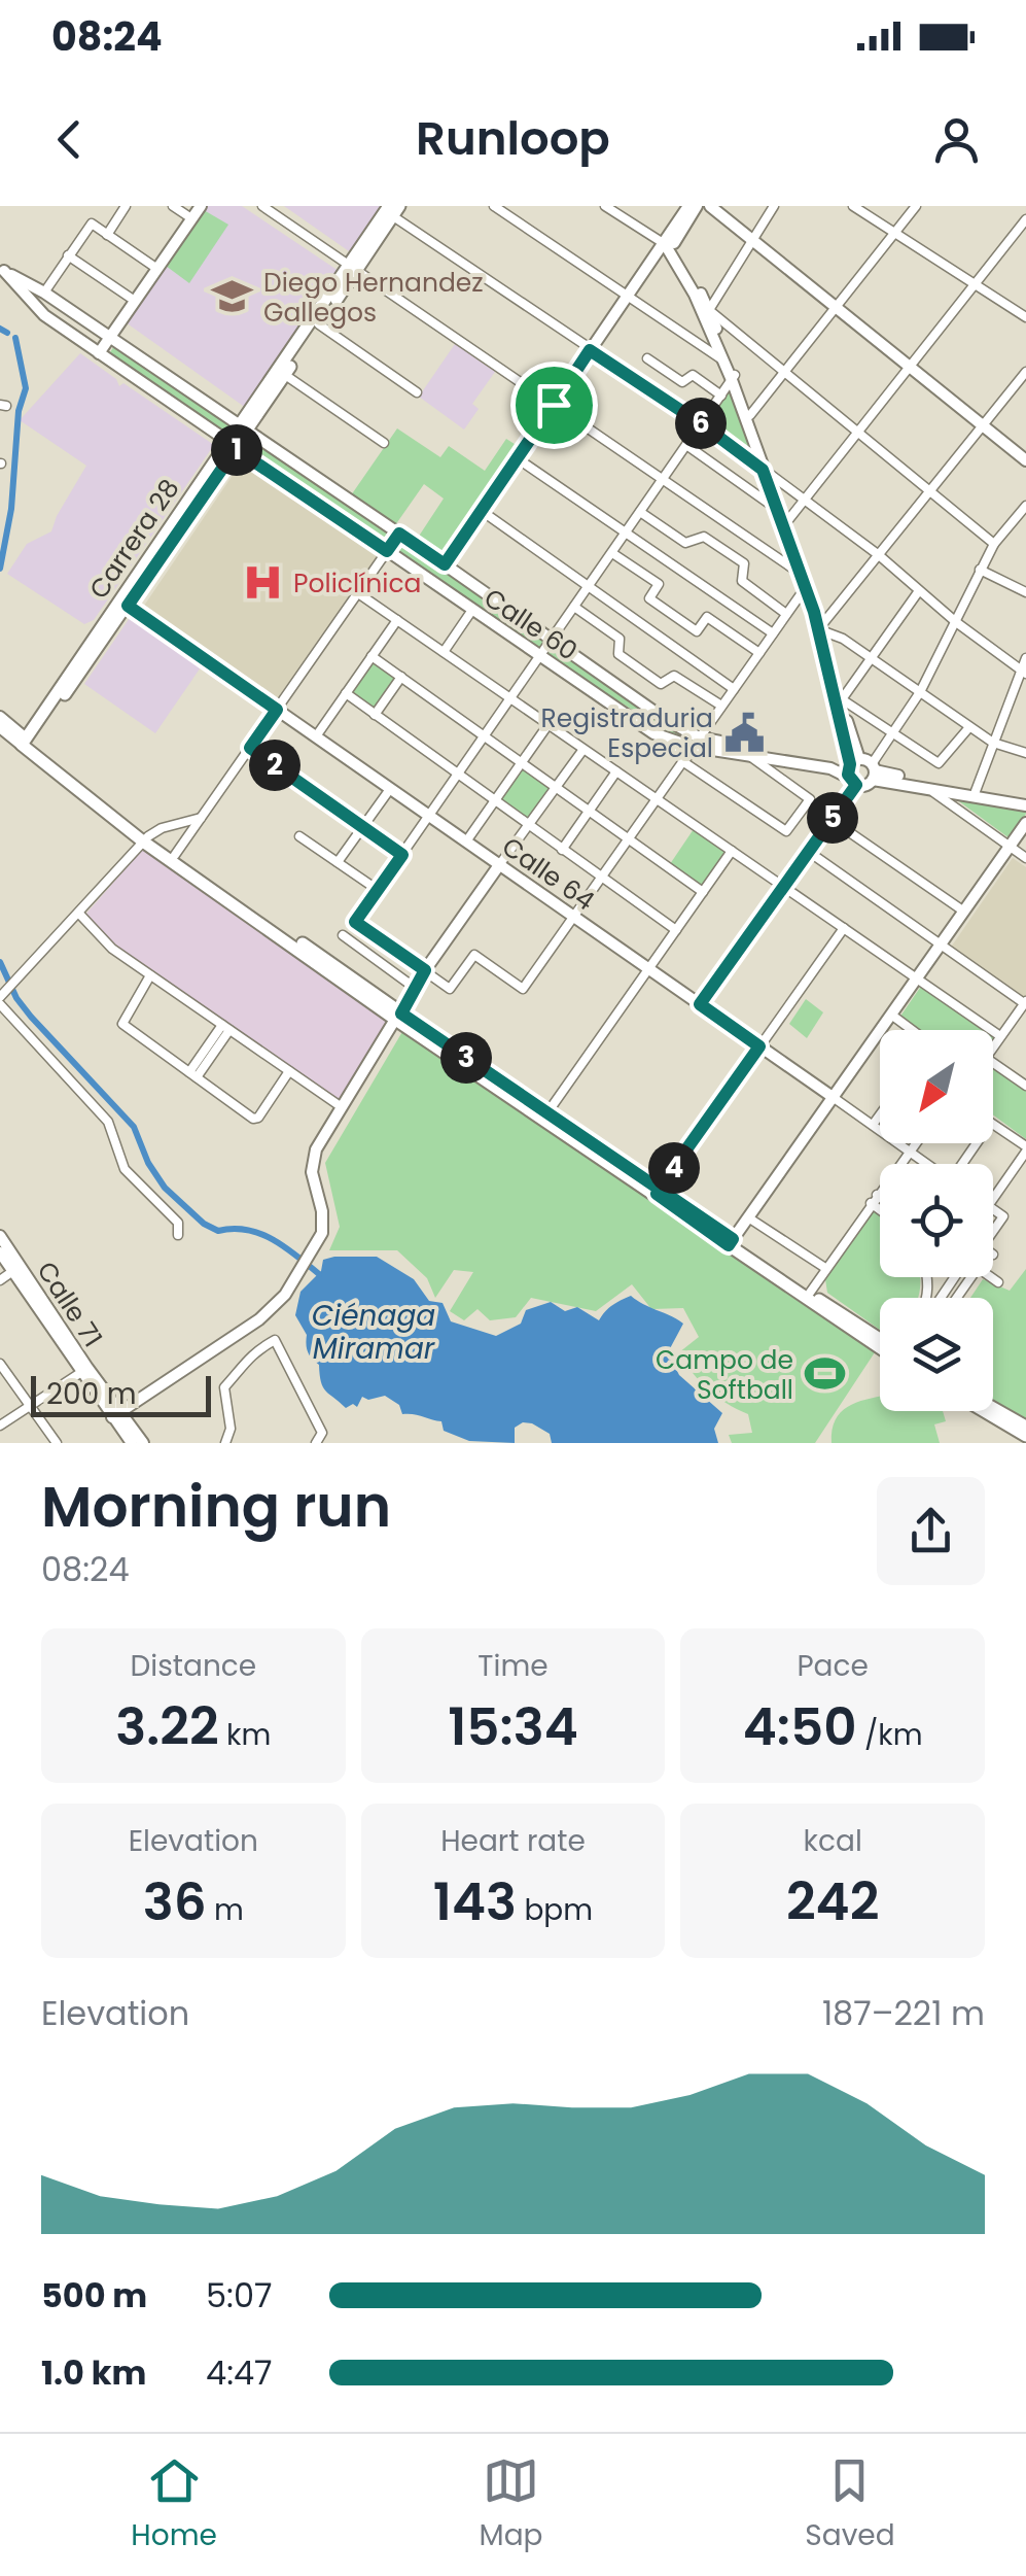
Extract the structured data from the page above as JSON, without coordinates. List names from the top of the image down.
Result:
{
  "streets": {
    "main road": ["Carrera 28"],
    "street": ["Calle 60", "Calle 64", "Calle 71"]
  },
  "crossings": [
    ["Carrera 28", "Calle 60"],
    ["Carrera 28", "Calle 64"]
  ],
  "water": ["Ciénaga Miramar"],
  "places": {
    "school or university": ["Diego Hernandez Gallegos"],
    "hospital": ["Policlínica"],
    "public building": ["Registraduria Especial"],
    "sports": ["Campo de Softball"]
  },
  "scale_bar": "200 m",
  "north": "bottom left",
  "page": {
    "status": "08:24",
    "header": "Runloop",
    "pins": [
      "6",
      "1",
      "2",
      "5",
      "3",
      "4"
    ],
    "scale": "200 m",
    "heading": ["Morning run", "08:24"],
    "stats": [
      ["Distance", "3.22 km"],
      ["Time", "15:34"],
      ["Pace", "4:50 /km"],
      ["Elevation", "36 m"],
      ["Heart rate", "143 bpm"],
      ["kcal", "242"]
    ],
    "chart": ["Elevation", "187–221 m"],
    "list": [
      {
        "name": "500 m",
        "note": "5:07"
      },
      {
        "name": "1.0 km",
        "note": "4:47"
      }
    ],
    "tabs": ["Home", "Map", "Saved"]
  }
}
